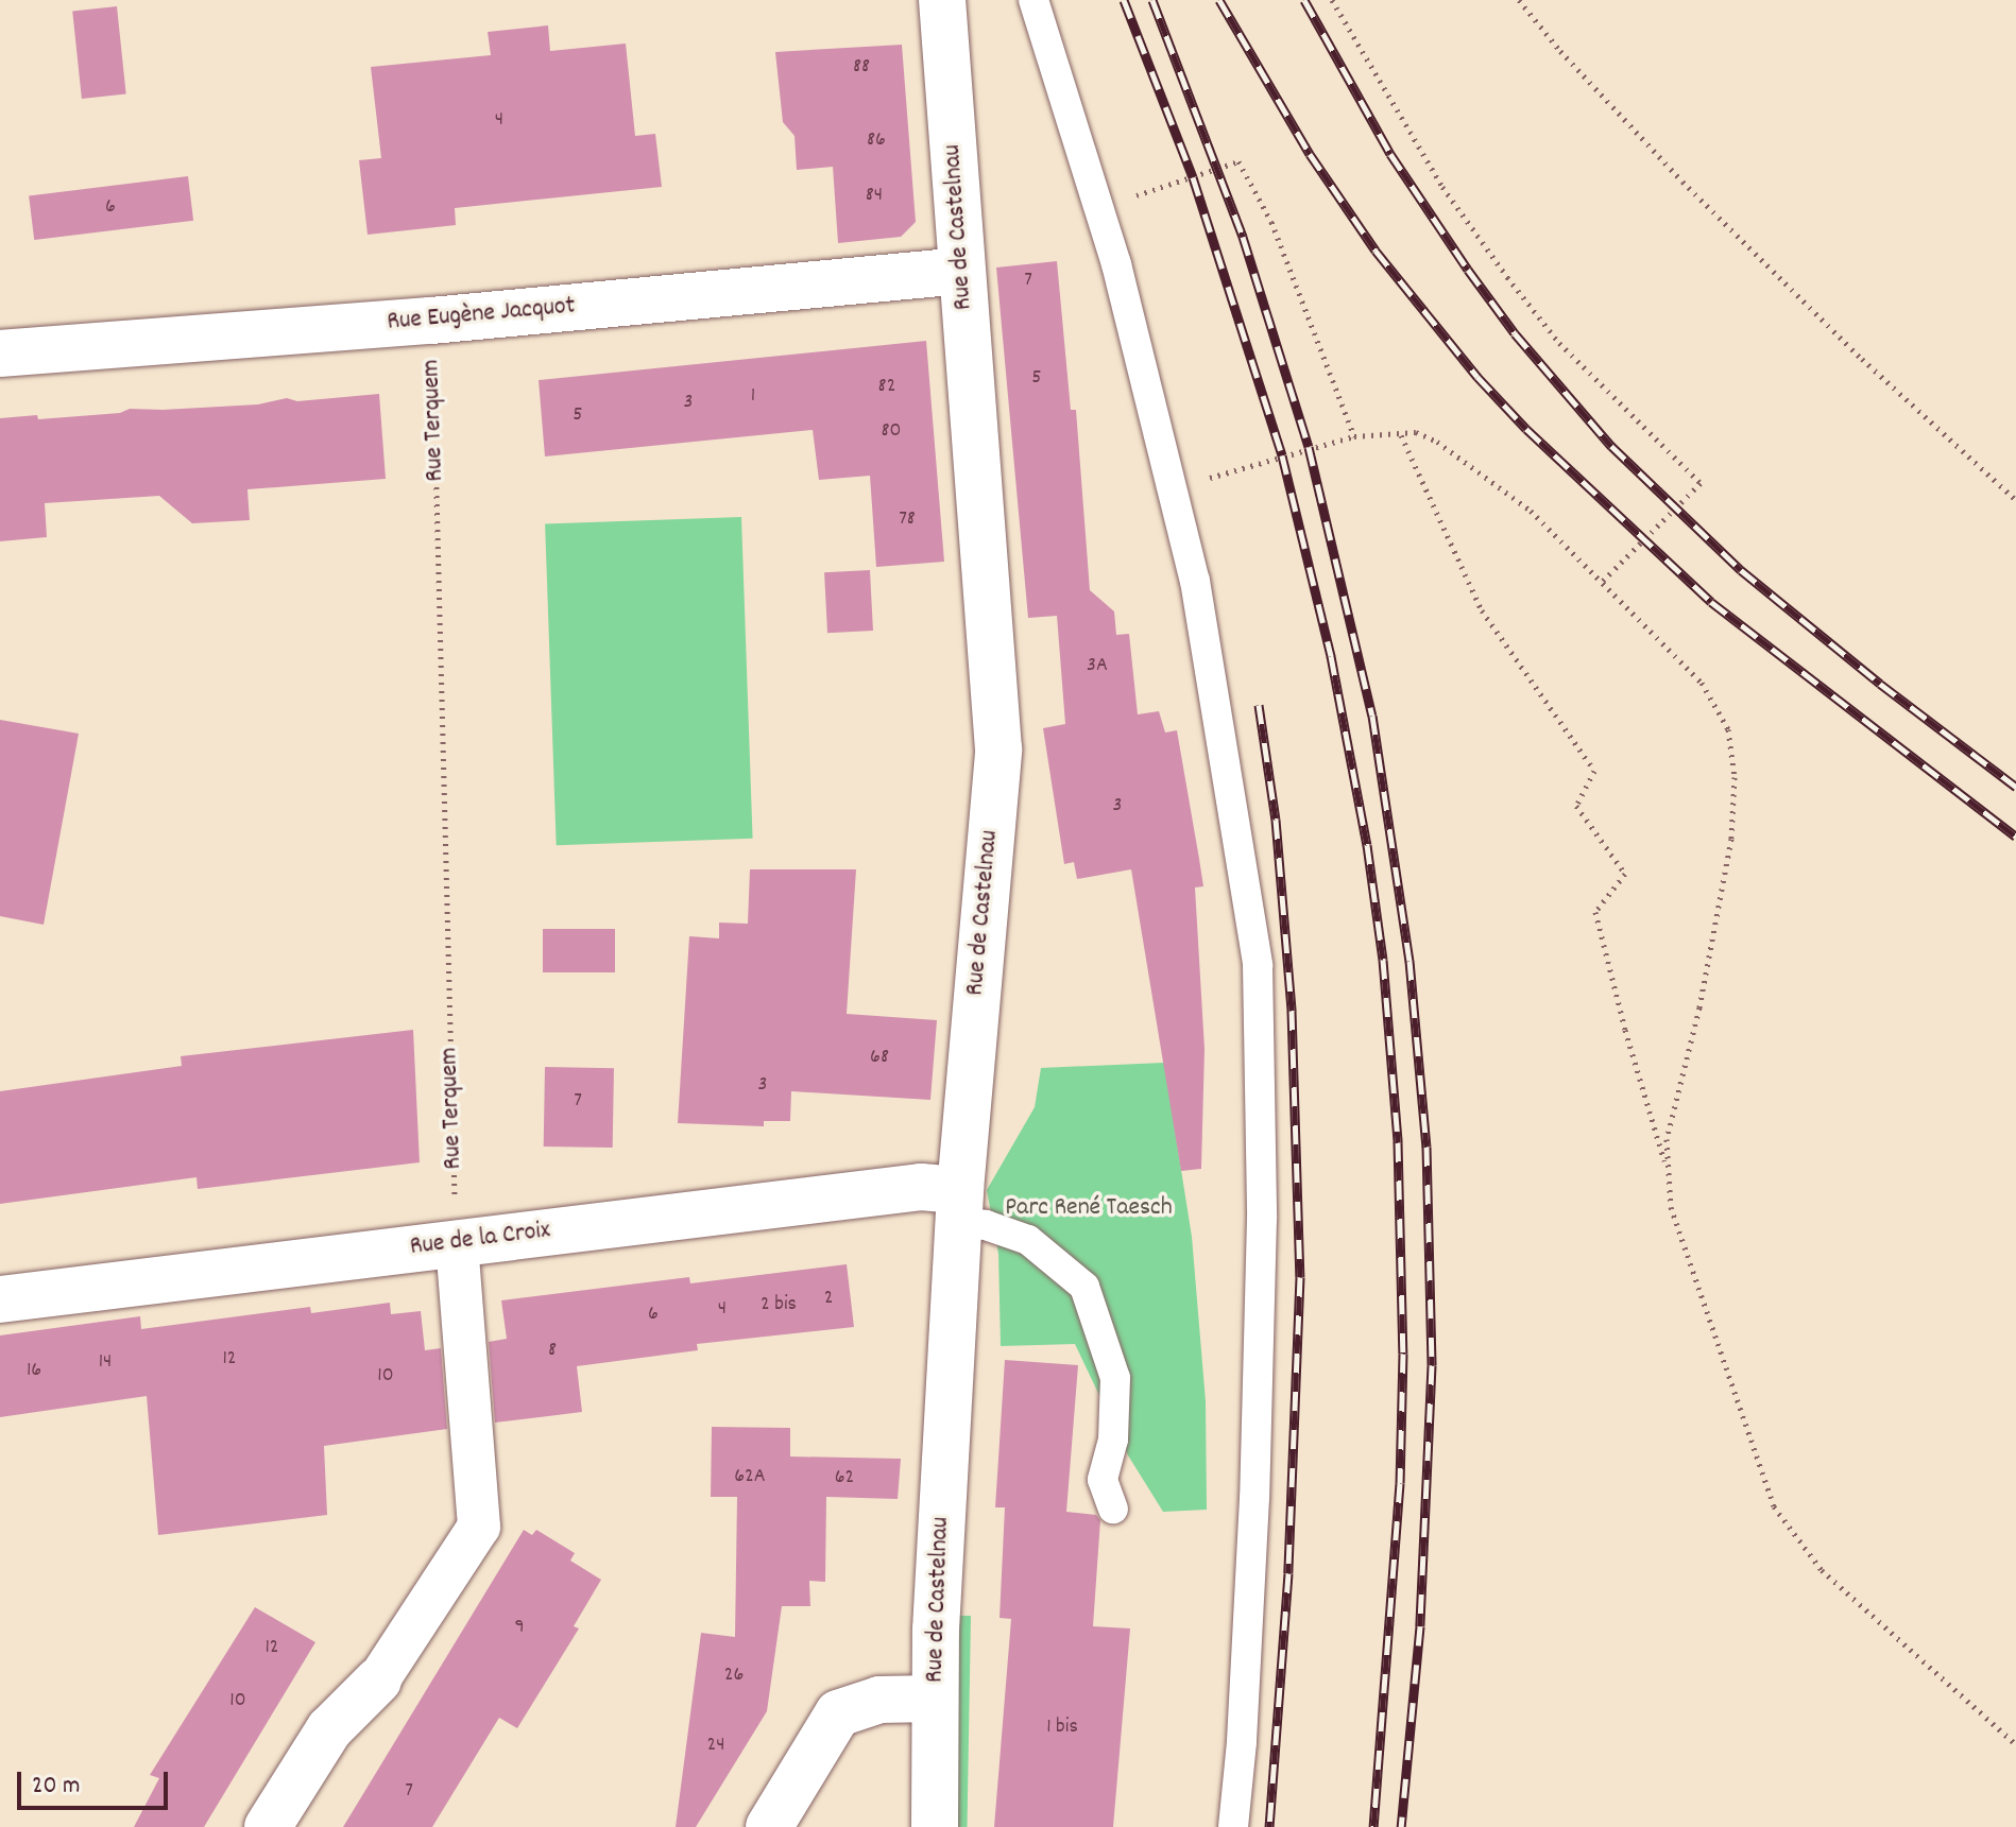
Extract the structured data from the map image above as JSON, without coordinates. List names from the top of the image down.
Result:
{
  "streets": {
    "street": ["Rue de Castelnau", "Rue Eugène Jacquot", "Rue de la Croix"],
    "path": ["Rue Terquem"]
  },
  "crossings": [
    ["Rue de Castelnau", "Rue Eugène Jacquot"],
    ["Rue de Castelnau", "Rue de la Croix"],
    ["Rue Eugène Jacquot", "Rue Terquem"],
    ["Rue Terquem", "Rue de la Croix"]
  ],
  "parks": ["Parc René Taesch"],
  "house_numbers": [
    "88",
    "4",
    "86",
    "84",
    "6",
    "7",
    "5",
    "82",
    "1",
    "3",
    "5",
    "80",
    "78",
    "3A",
    "3",
    "68",
    "3",
    "7",
    "2",
    "2 bis",
    "4",
    "6",
    "8",
    "12",
    "14",
    "16",
    "10",
    "62A",
    "62",
    "9",
    "12",
    "26",
    "10",
    "1 bis",
    "24",
    "7"
  ],
  "scale_bar": "20 m"
}
